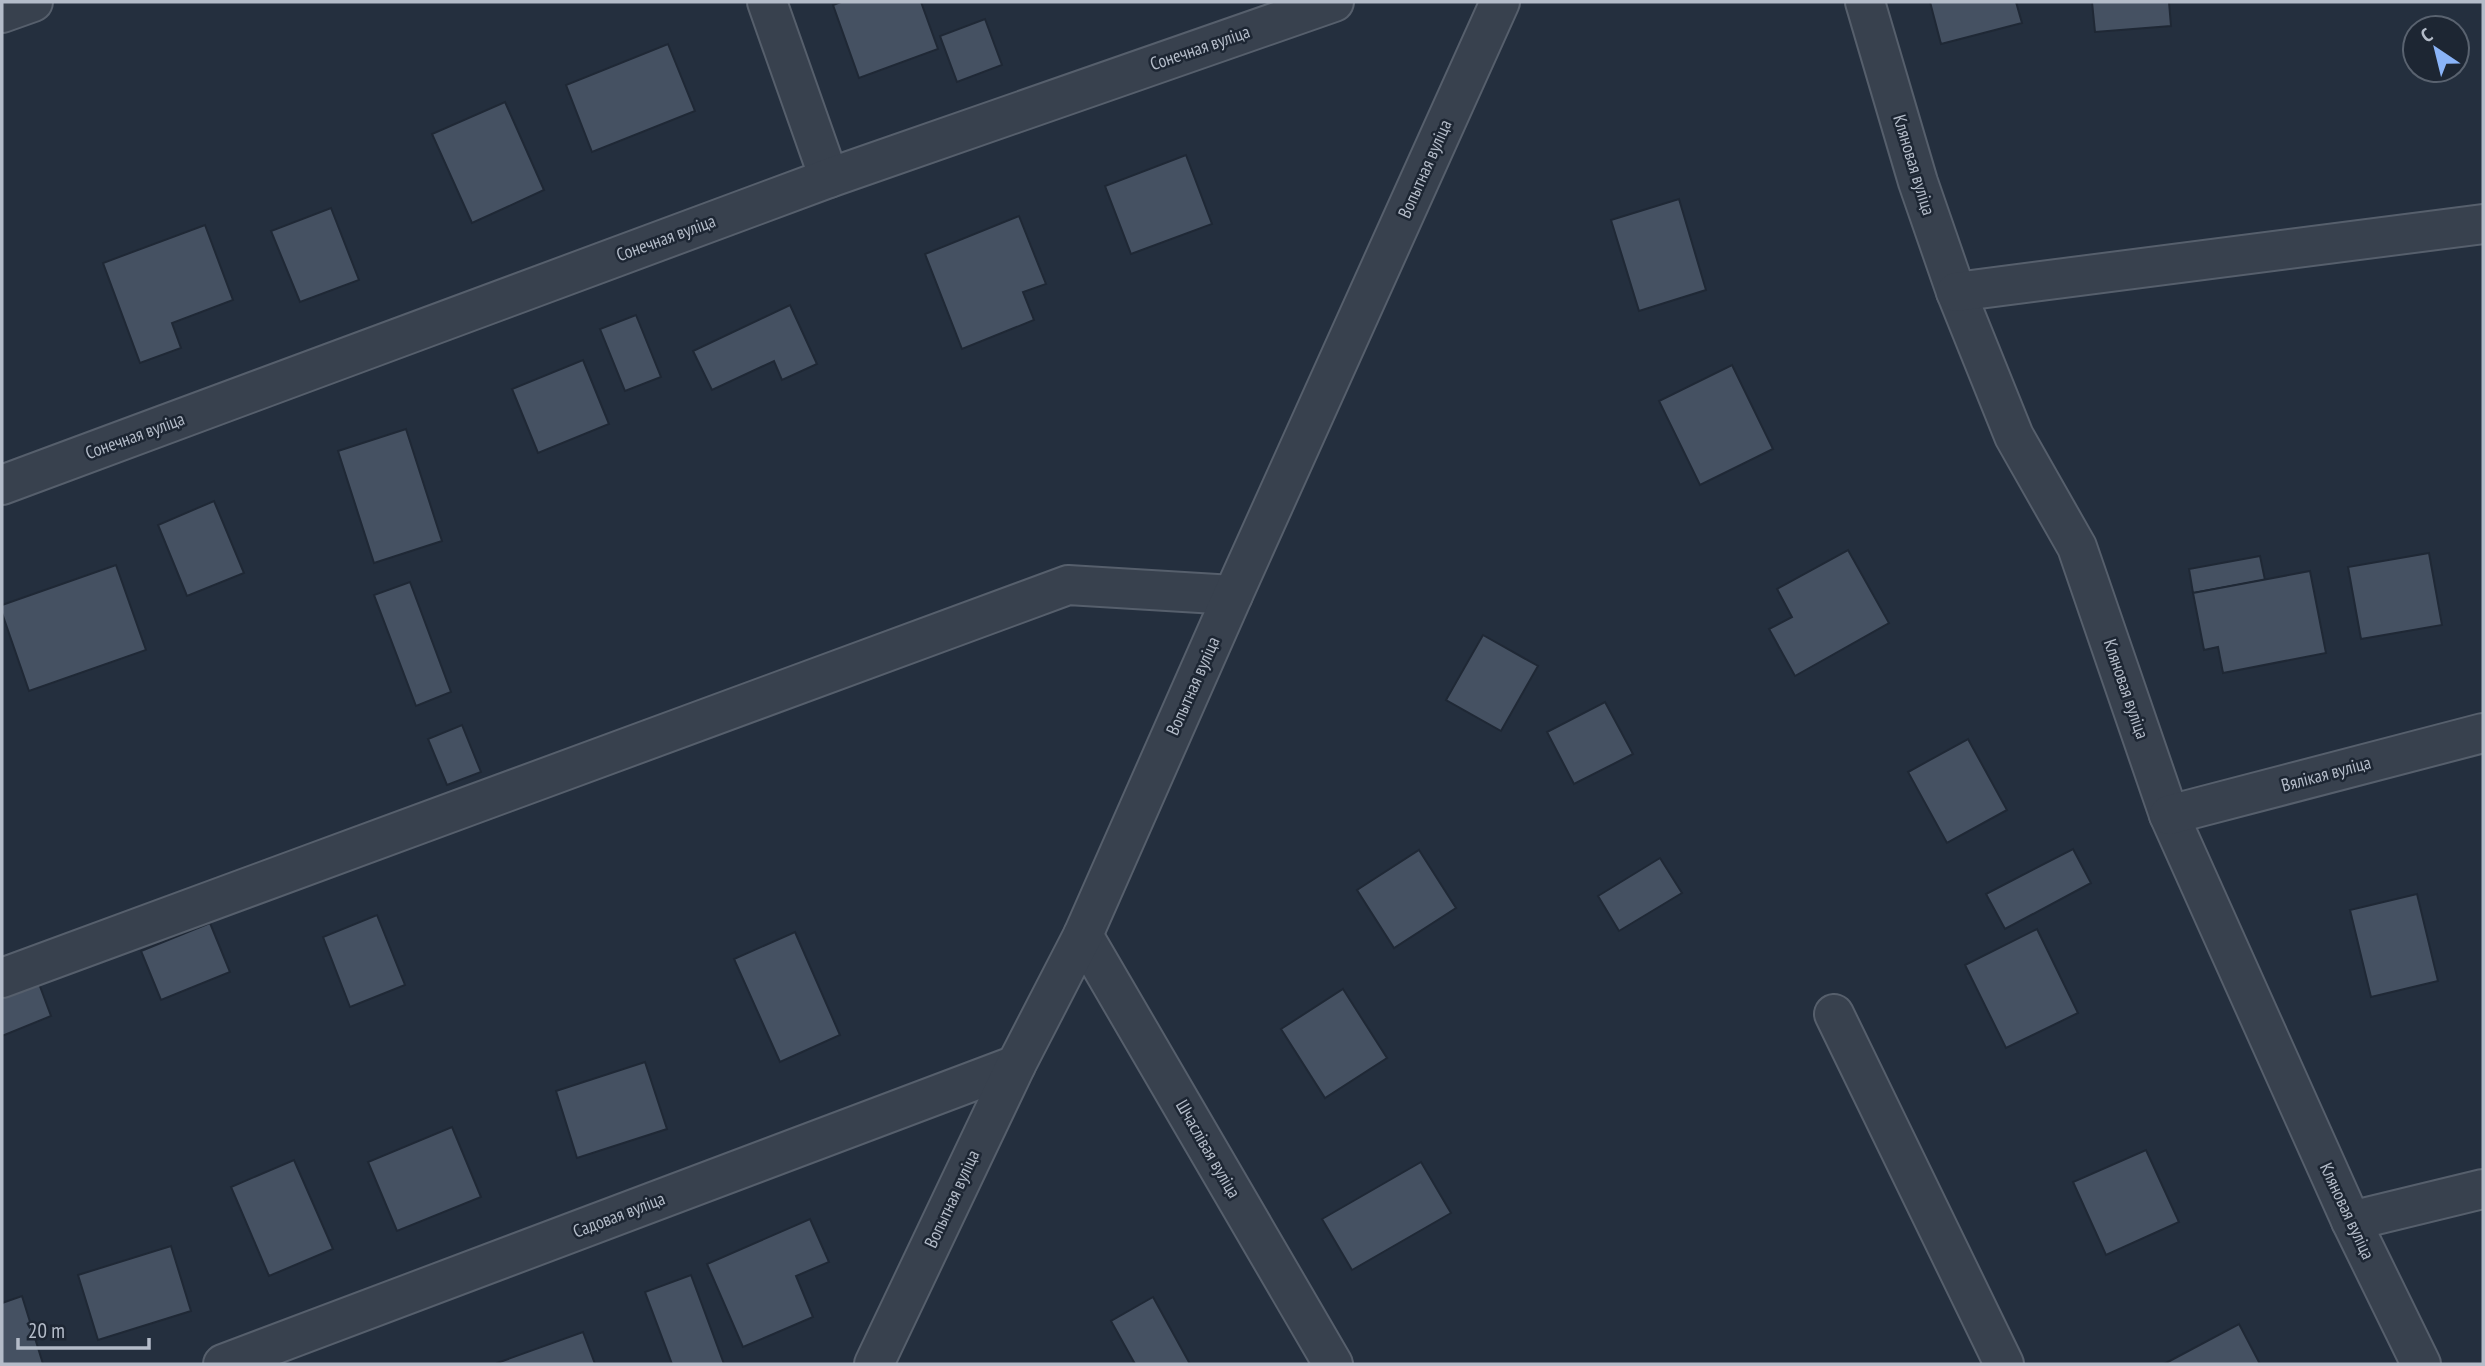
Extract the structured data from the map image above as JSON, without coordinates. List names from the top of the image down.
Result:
{
  "streets": {
    "street": [
      "Сонечная вуліца",
      "Кляновая вуліца",
      "Вопытная вуліца",
      "Вялікая вуліца",
      "Шчаслівая вуліца",
      "Садовая вуліца"
    ]
  },
  "crossings": [
    ["Кляновая вуліца", "Вялікая вуліца"],
    ["Вопытная вуліца", "Шчаслівая вуліца"],
    ["Вопытная вуліца", "Садовая вуліца"]
  ],
  "scale_bar": "20 m",
  "north": "top left"
}
